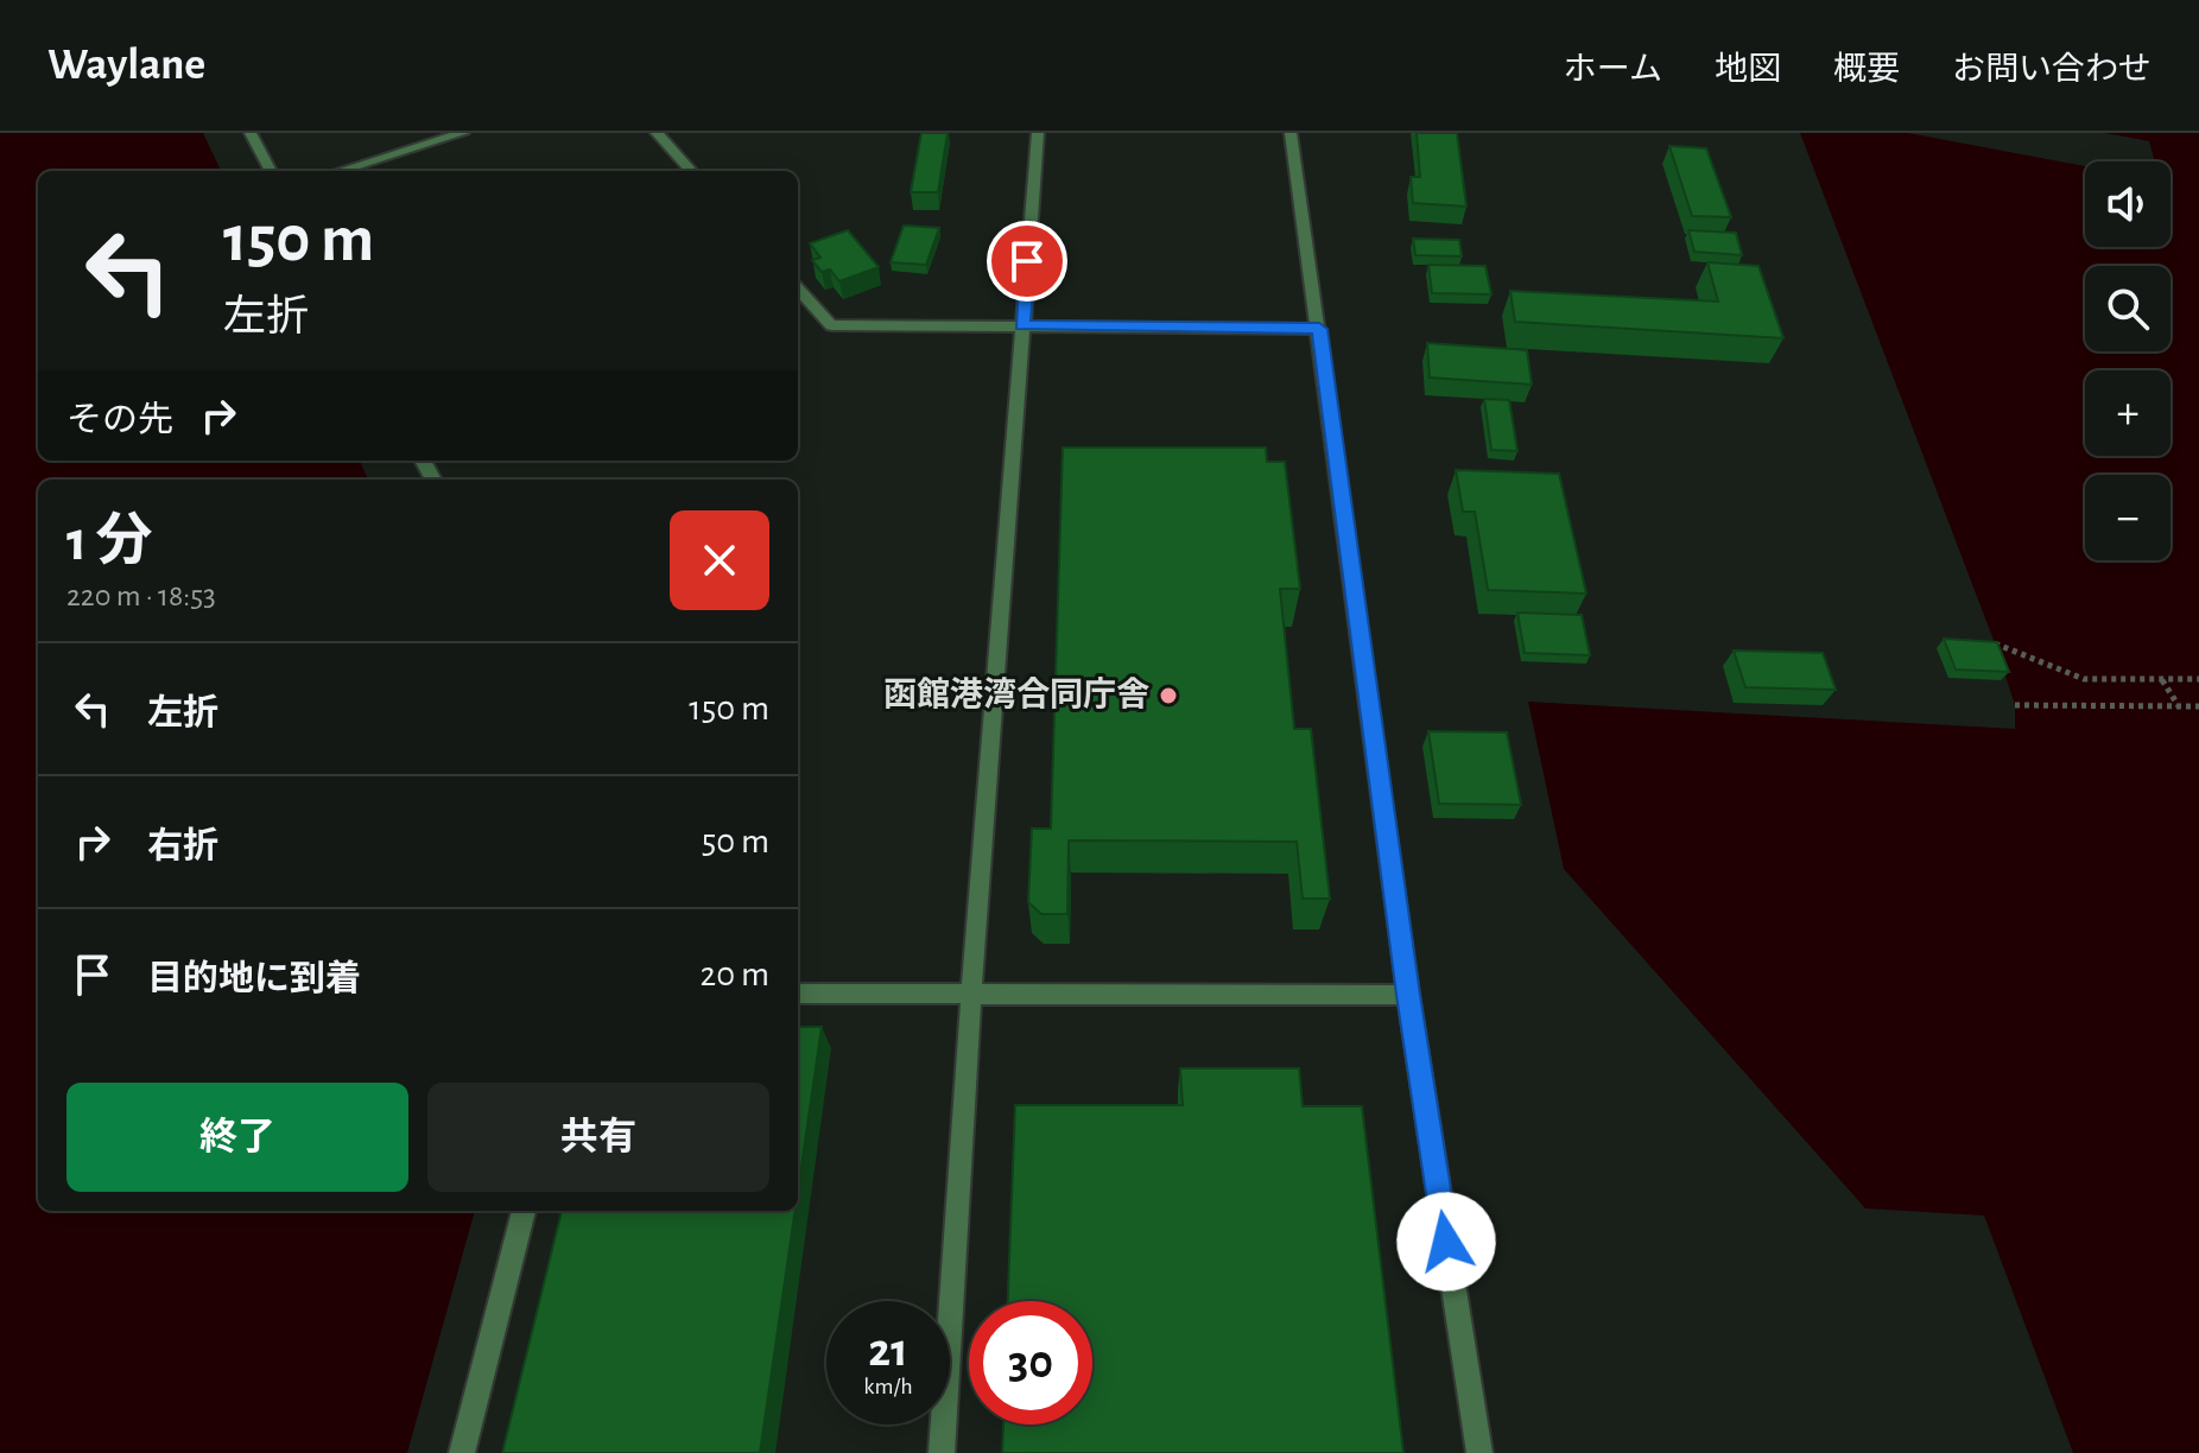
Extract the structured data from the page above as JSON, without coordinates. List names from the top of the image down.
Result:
{
  "places": ["函館港湾合同庁舎"],
  "page": {
    "header": "Waylane",
    "nav": [
      "ホーム",
      "地図",
      "概要",
      "お問い合わせ"
    ],
    "map_buttons": ["+", "−"],
    "turn": ["150 m", "左折"],
    "then": "その先",
    "heading": ["1 分", "220 m · 18:53"],
    "list": [
      {
        "name": "左折",
        "value": "150 m"
      },
      {
        "name": "右折",
        "value": "50 m"
      },
      {
        "name": "目的地に到着",
        "value": "20 m"
      }
    ],
    "buttons": ["終了", "共有"],
    "speed": "21 km/h",
    "limit": "30"
  }
}
